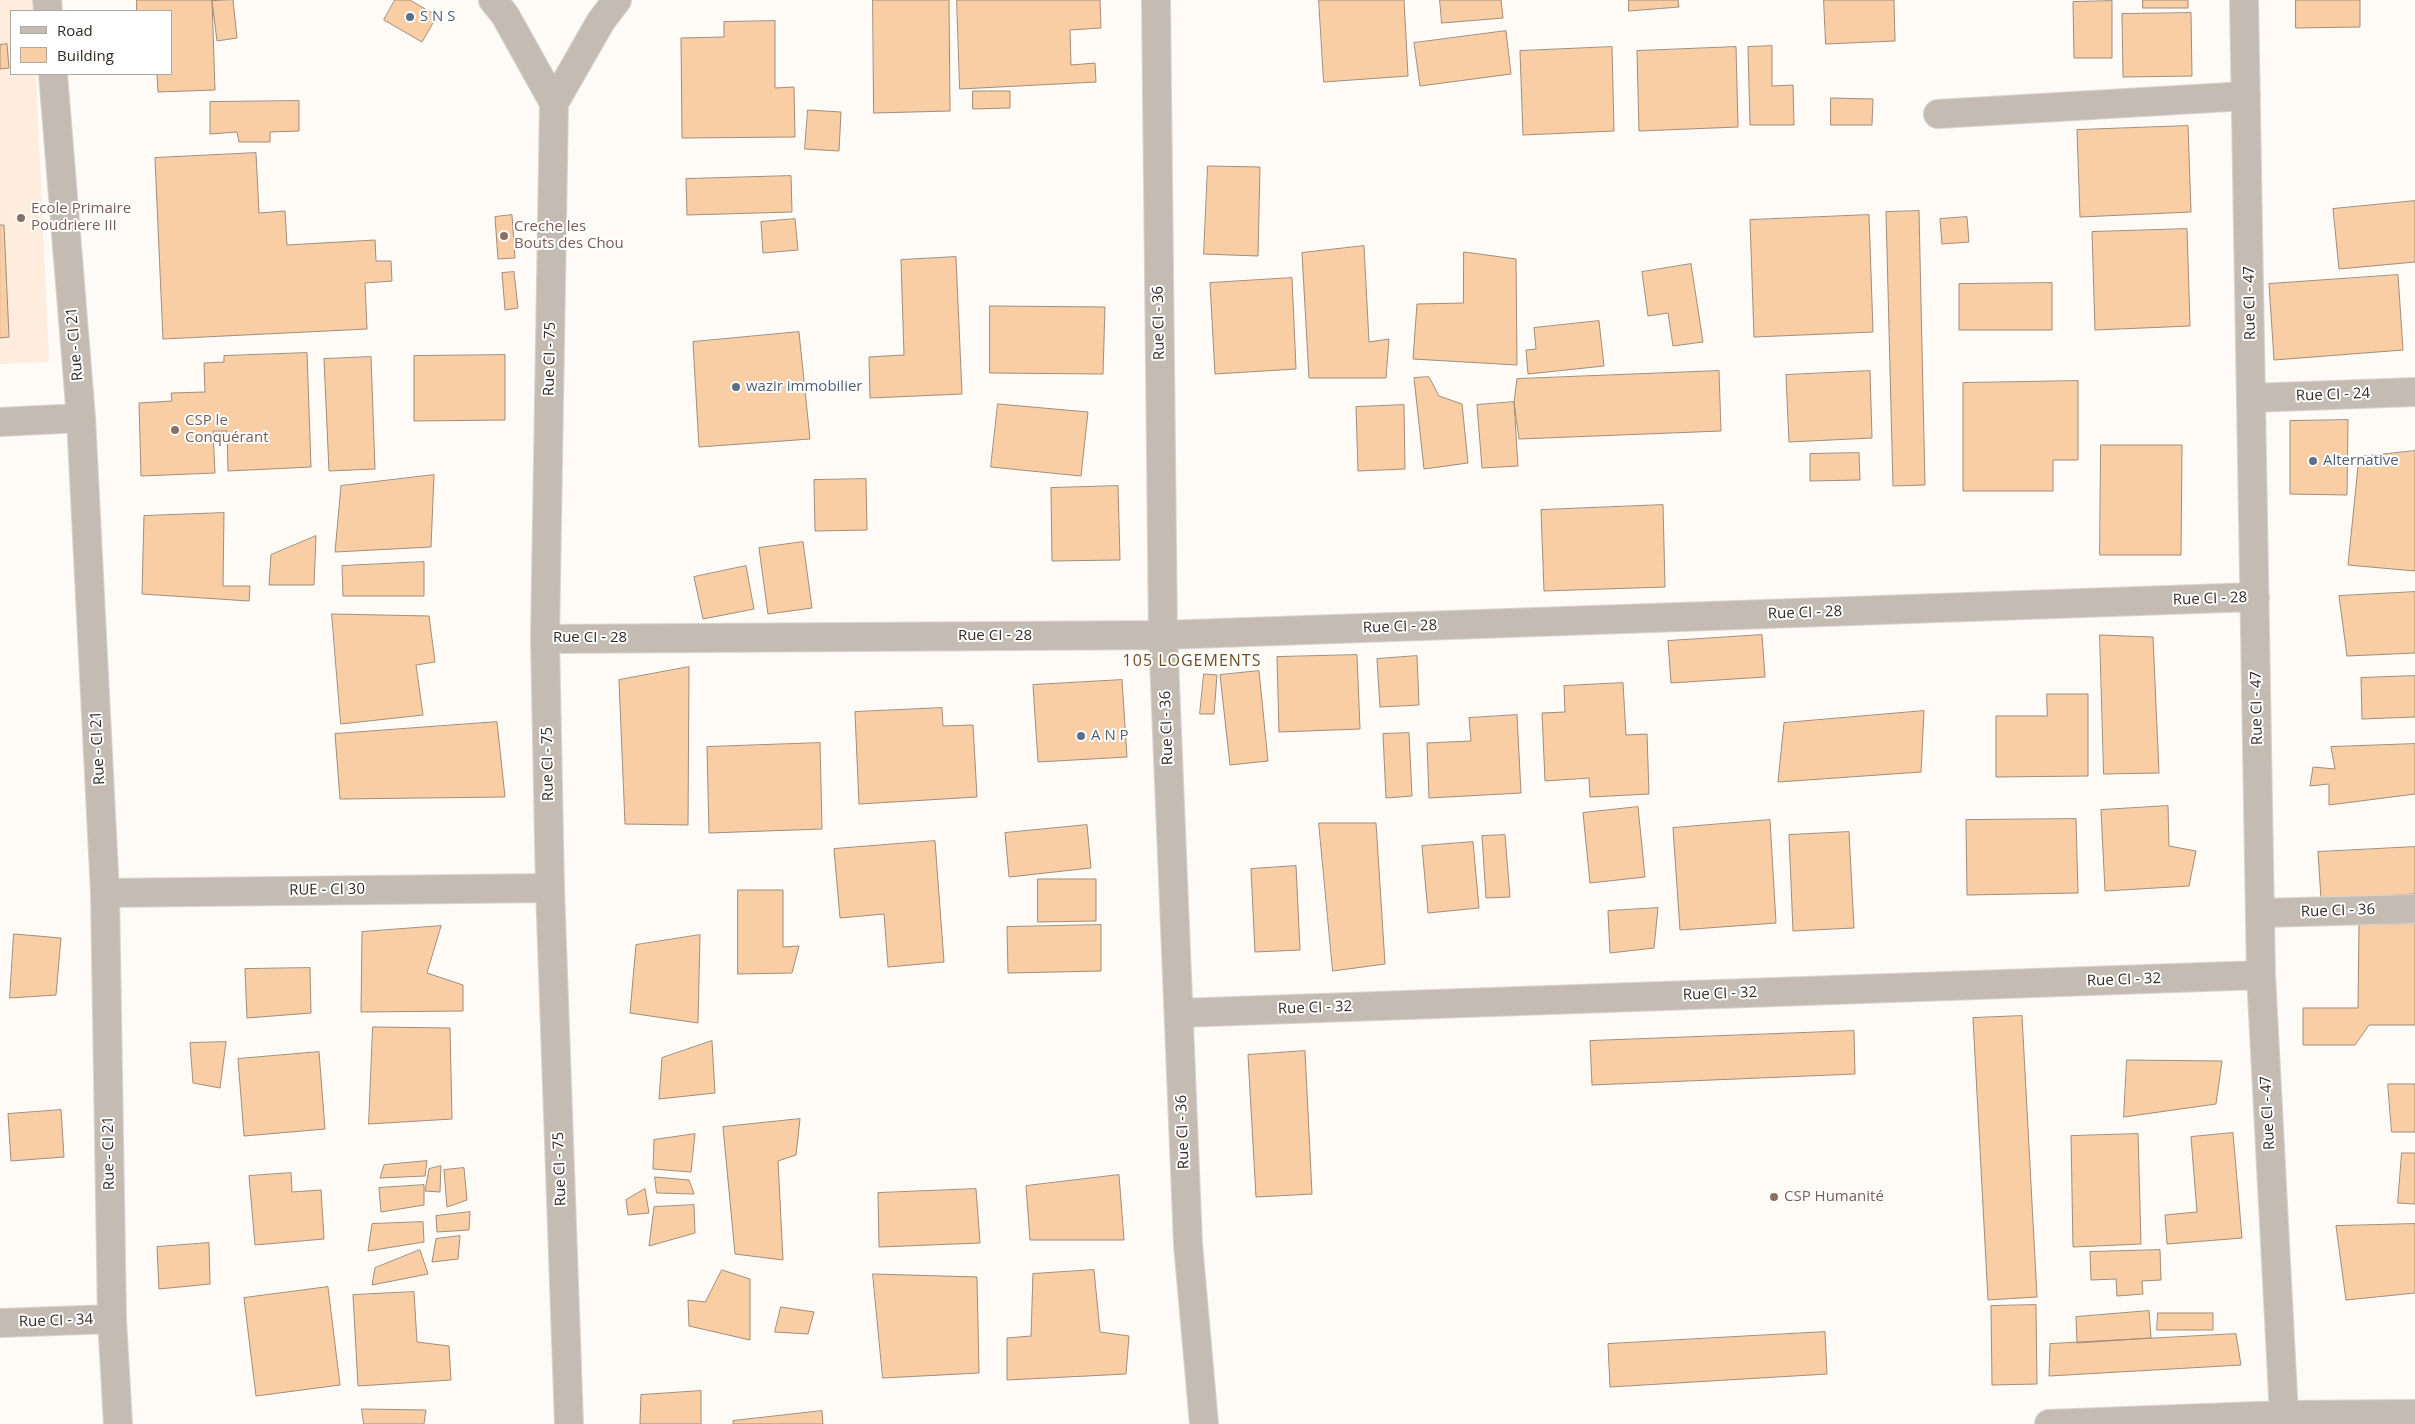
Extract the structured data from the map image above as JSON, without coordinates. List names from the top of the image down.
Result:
{
  "streets": {
    "street": [
      "Rue CI - 47",
      "Rue CI - 36",
      "Rue - CI 21",
      "Rue CI - 75",
      "Rue CI - 24",
      "Rue CI - 28",
      "RUE - CI 30",
      "Rue CI - 32",
      "Rue CI - 34"
    ]
  },
  "crossings": [
    ["Rue CI - 47", "Rue CI - 36"],
    ["Rue CI - 47", "Rue CI - 24"],
    ["Rue CI - 47", "Rue CI - 28"],
    ["Rue CI - 47", "Rue CI - 32"],
    ["Rue CI - 36", "Rue CI - 28"],
    ["Rue CI - 36", "Rue CI - 32"],
    ["Rue - CI 21", "RUE - CI 30"],
    ["Rue - CI 21", "Rue CI - 34"],
    ["Rue CI - 75", "Rue CI - 28"],
    ["Rue CI - 75", "RUE - CI 30"]
  ],
  "districts": ["105 LOGEMENTS"],
  "places": [
    "S N S",
    "Ecole Primaire Poudriere III",
    "Creche les Bouts des Chou",
    "wazir immobilier",
    "CSP le Conquérant",
    "Alternative",
    "A N P",
    "CSP Humanité"
  ],
  "legend": ["Road", "Building"]
}
